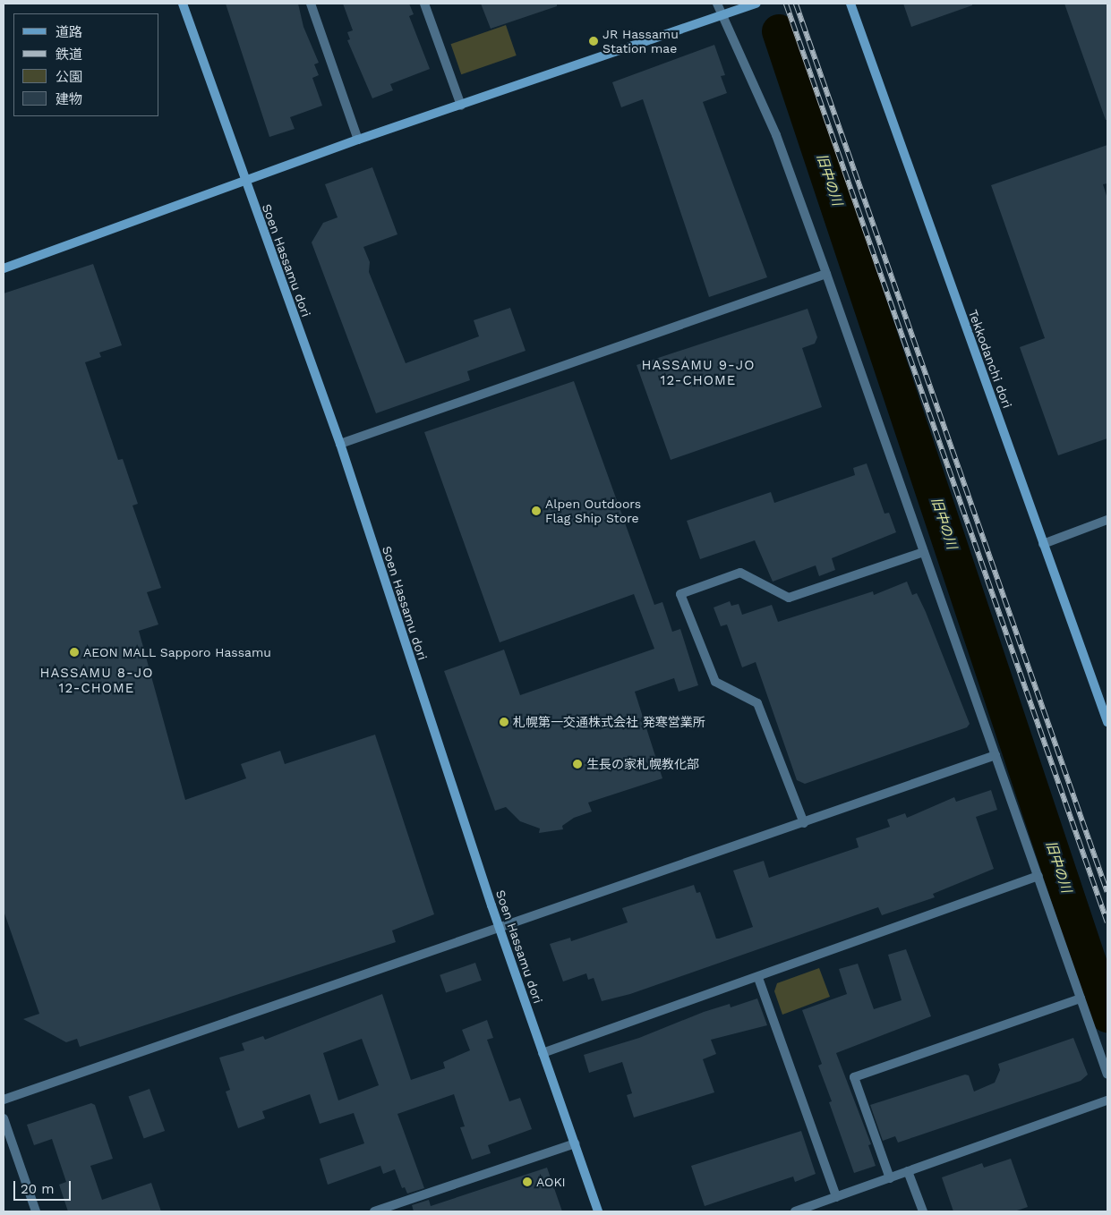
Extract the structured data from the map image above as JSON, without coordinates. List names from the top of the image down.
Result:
{
  "streets": {
    "street": ["Soen Hassamu dori", "Tekkodanchi dori"]
  },
  "districts": ["HASSAMU 9-JO 12-CHOME", "HASSAMU 8-JO 12-CHOME"],
  "water": ["旧中の川"],
  "places": [
    "JR Hassamu Station mae",
    "Alpen Outdoors Flag Ship Store",
    "AEON MALL Sapporo Hassamu",
    "札幌第一交通株式会社 発寒営業所",
    "生長の家札幌教化部",
    "AOKI"
  ],
  "legend": [
    "道路",
    "鉄道",
    "公園",
    "建物"
  ],
  "scale_bar": "20 m"
}
